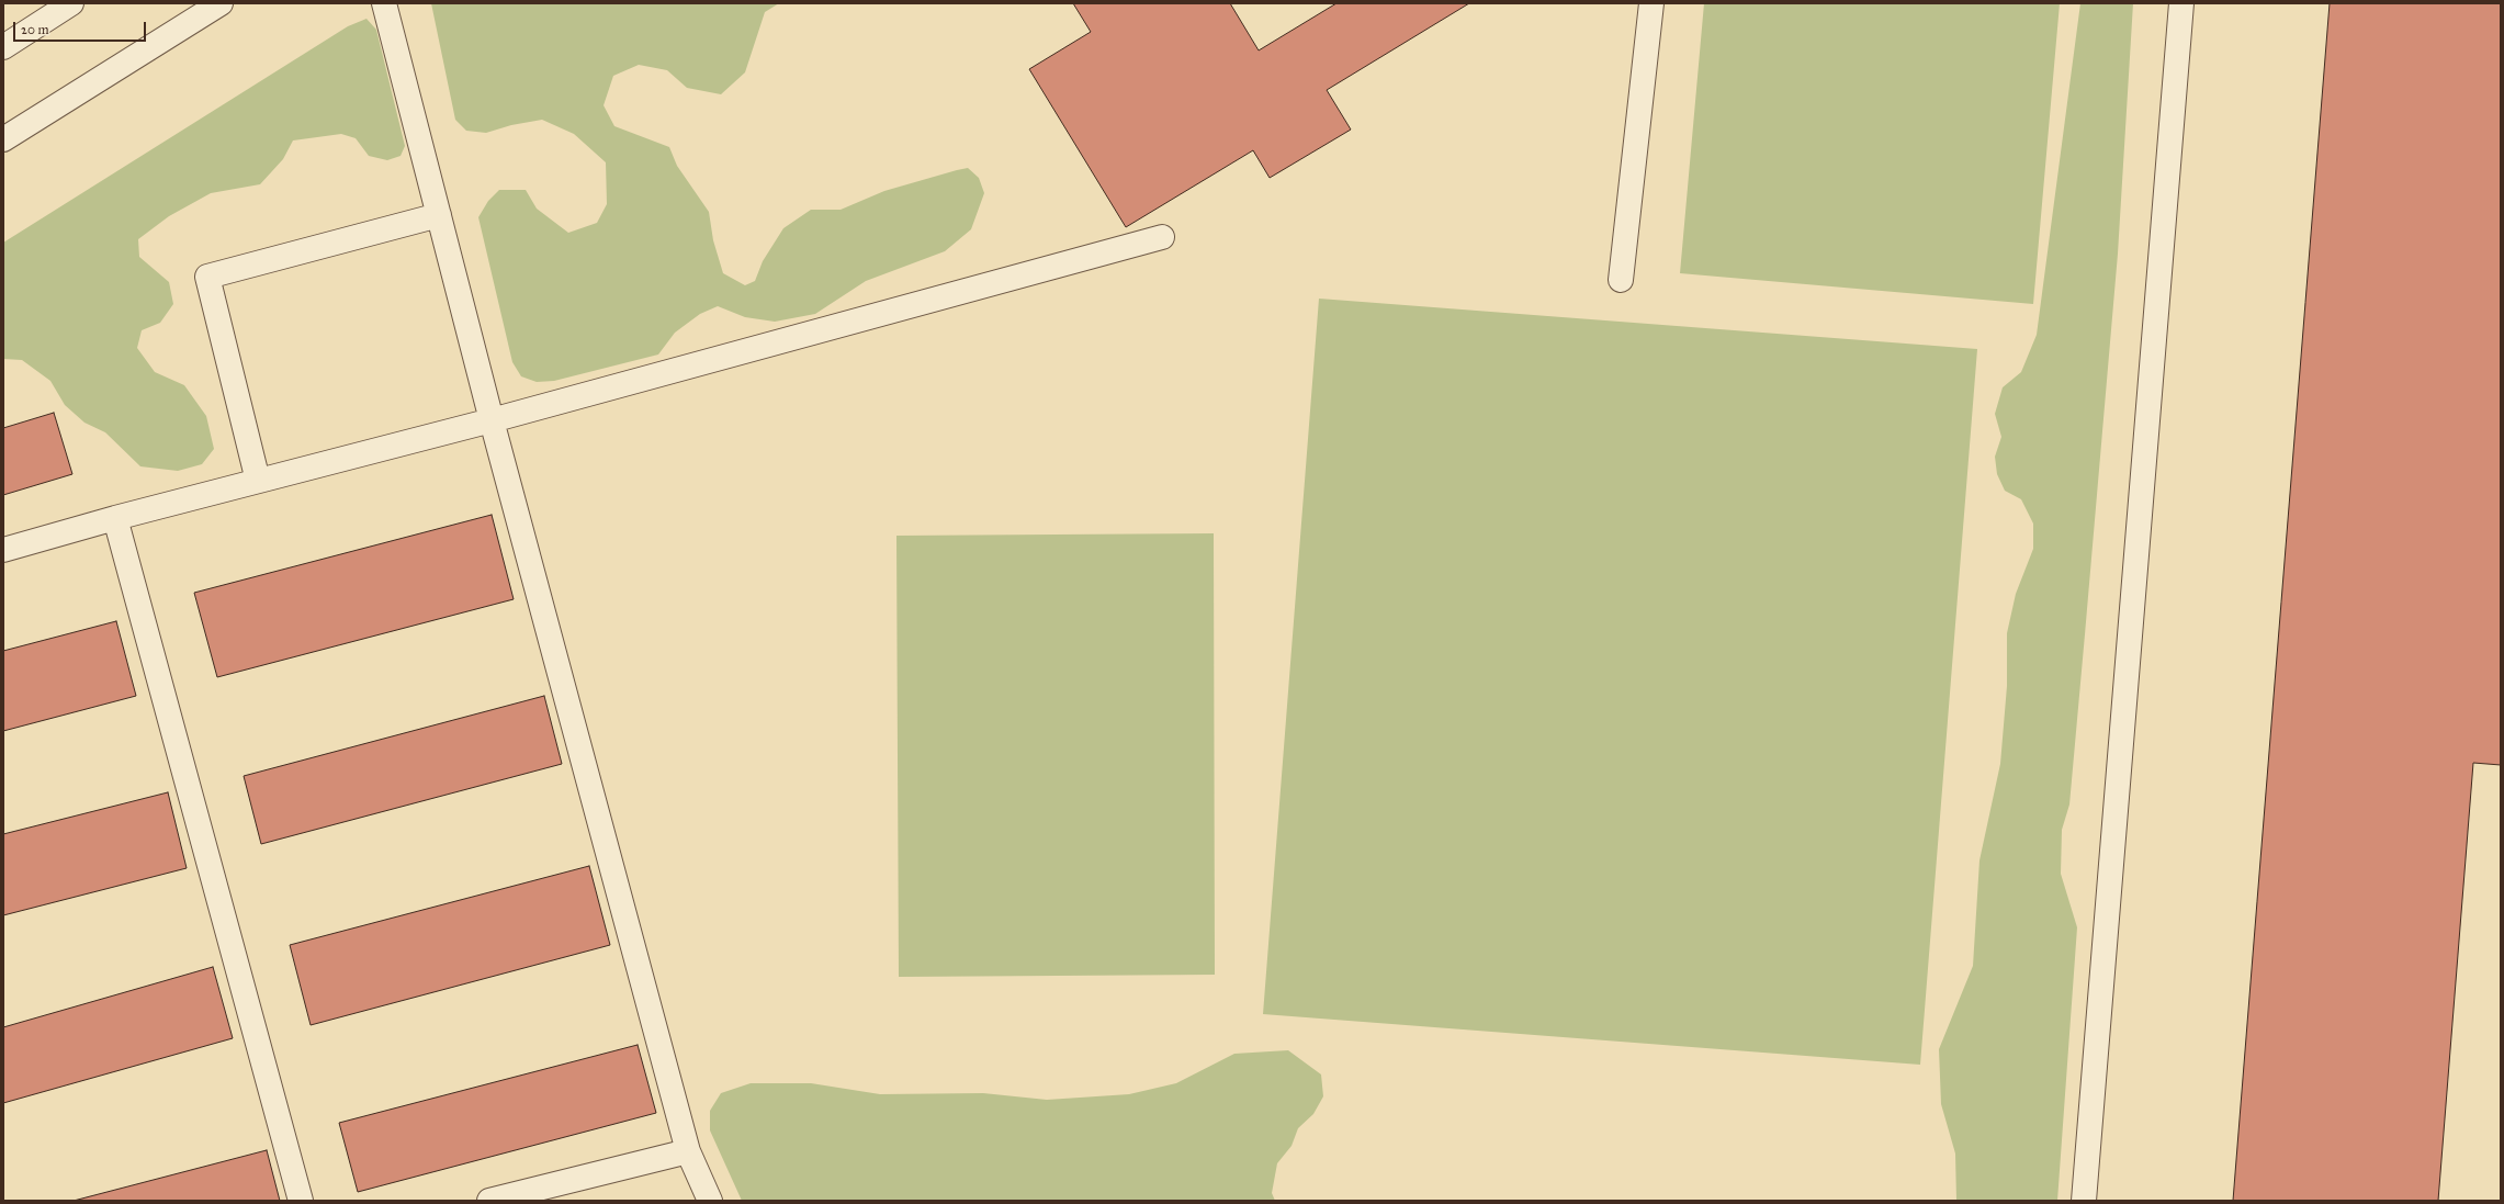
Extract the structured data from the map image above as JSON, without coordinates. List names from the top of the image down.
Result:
{
  "scale_bar": "20 m"
}
